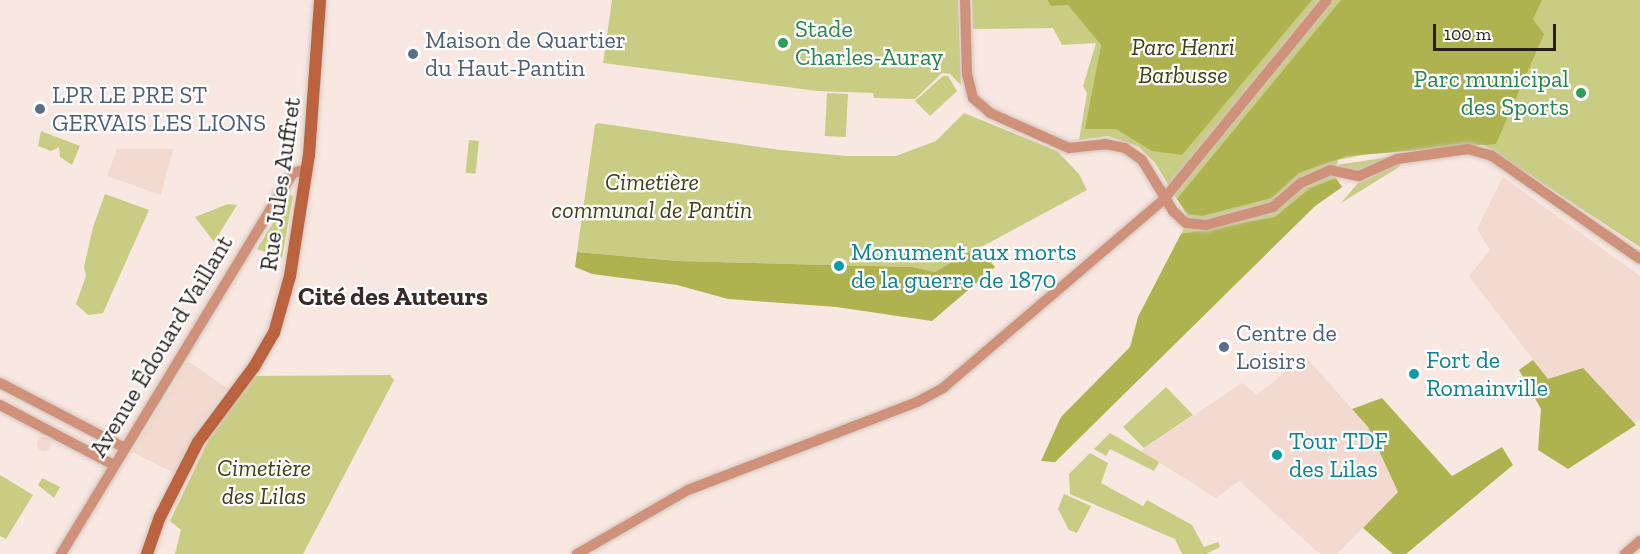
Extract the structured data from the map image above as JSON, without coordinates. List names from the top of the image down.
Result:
{
  "streets": {
    "main road": ["Rue Jules Auffret"],
    "street": ["Avenue Édouard Vaillant"]
  },
  "crossings": [
    ["Rue Jules Auffret", "Avenue Édouard Vaillant"]
  ],
  "districts": ["Cité des Auteurs"],
  "parks": ["Parc Henri Barbusse", "Cimetière communal de Pantin", "Cimetière des Lilas"],
  "places": [
    "Stade Charles-Auray",
    "Maison de Quartier du Haut-Pantin",
    "Parc municipal des Sports",
    "LPR LE PRE ST GERVAIS LES LIONS",
    "Monument aux morts de la guerre de 1870",
    "Centre de Loisirs",
    "Fort de Romainville",
    "Tour TDF des Lilas"
  ],
  "scale_bar": "100 m"
}
